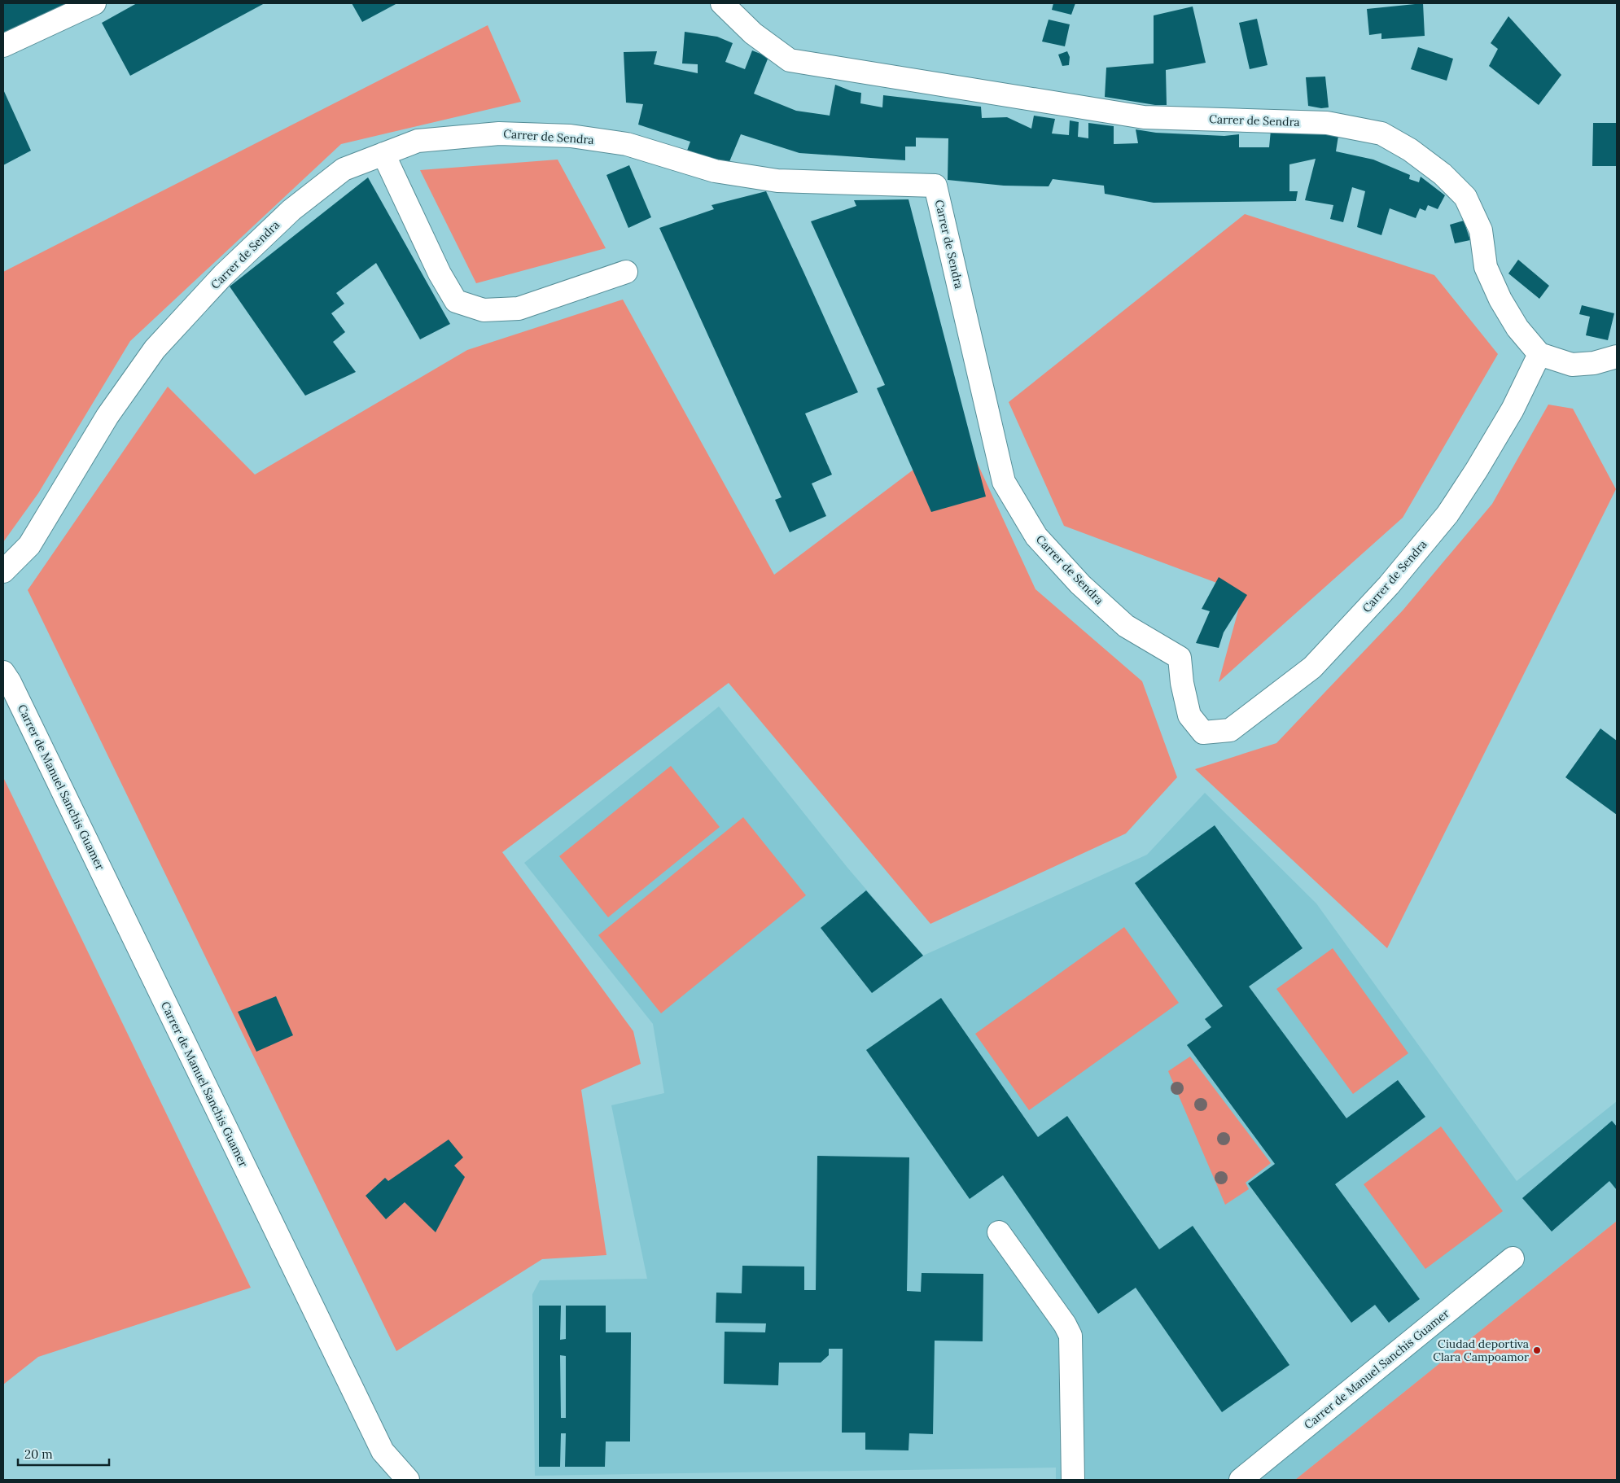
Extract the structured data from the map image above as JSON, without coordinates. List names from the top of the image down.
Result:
{
  "streets": {
    "street": ["Carrer de Sendra", "Carrer de Manuel Sanchis Guamer"]
  },
  "places": ["Ciudad deportiva Clara Campoamor"],
  "scale_bar": "20 m"
}
